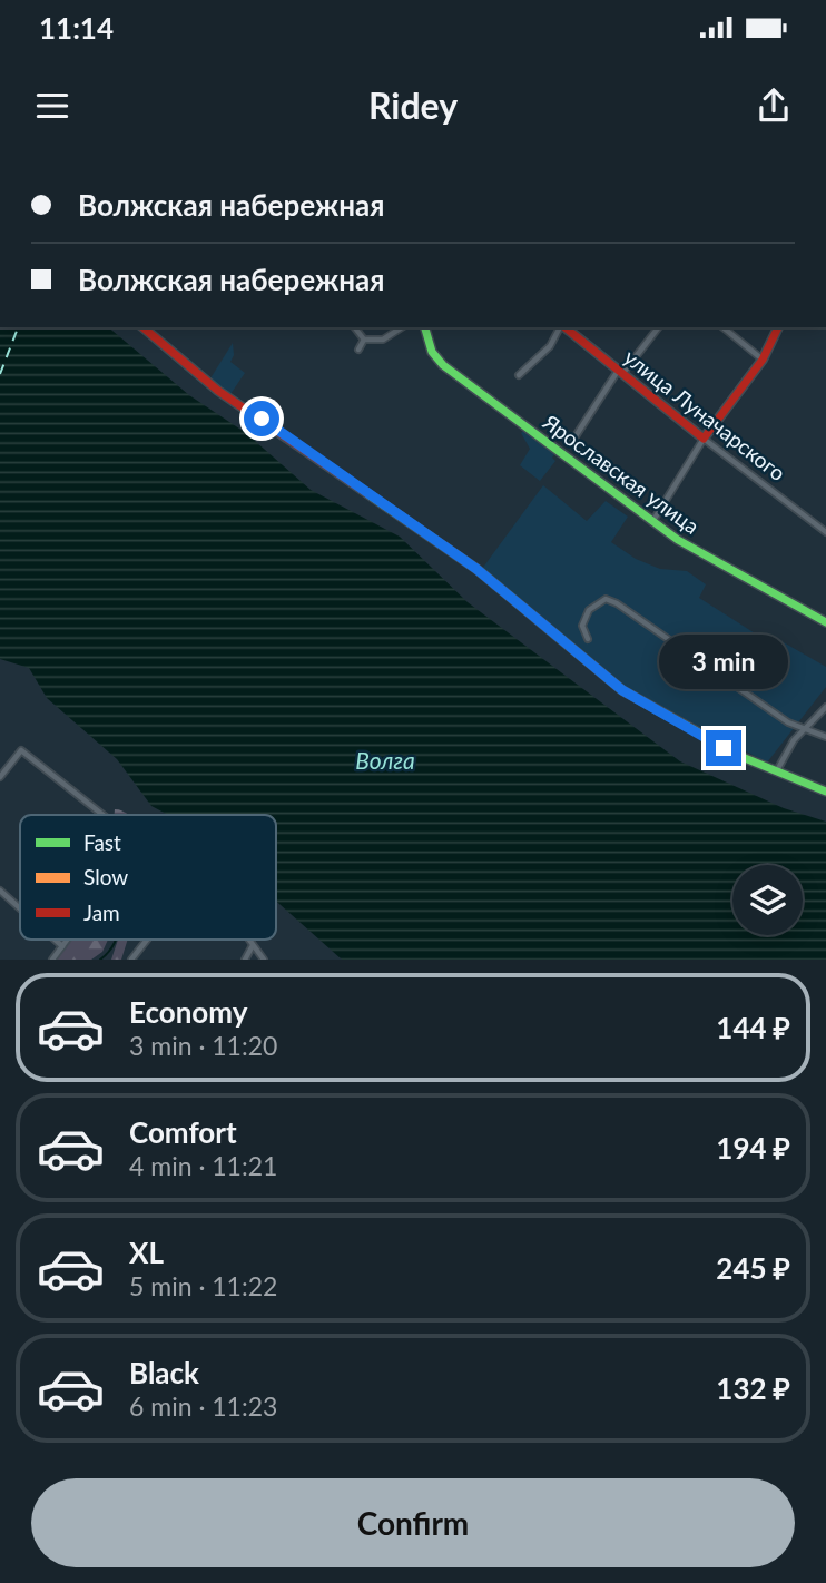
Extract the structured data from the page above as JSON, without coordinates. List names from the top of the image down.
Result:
{
  "streets": {
    "street": ["улица Луначарского", "Ярославская улица"]
  },
  "water": ["Волга"],
  "legend": ["Fast", "Slow", "Jam"],
  "page": {
    "status": "11:14",
    "header": "Ridey",
    "banner": ["Волжская набережная", "Волжская набережная"],
    "bubble": "3 min",
    "list": [
      {
        "name": "Economy",
        "note": "3 min · 11:20",
        "value": "144 ₽"
      },
      {
        "name": "Comfort",
        "note": "4 min · 11:21",
        "value": "194 ₽"
      },
      {
        "name": "XL",
        "note": "5 min · 11:22",
        "value": "245 ₽"
      },
      {
        "name": "Black",
        "note": "6 min · 11:23",
        "value": "132 ₽"
      }
    ],
    "buttons": "Confirm"
  }
}
